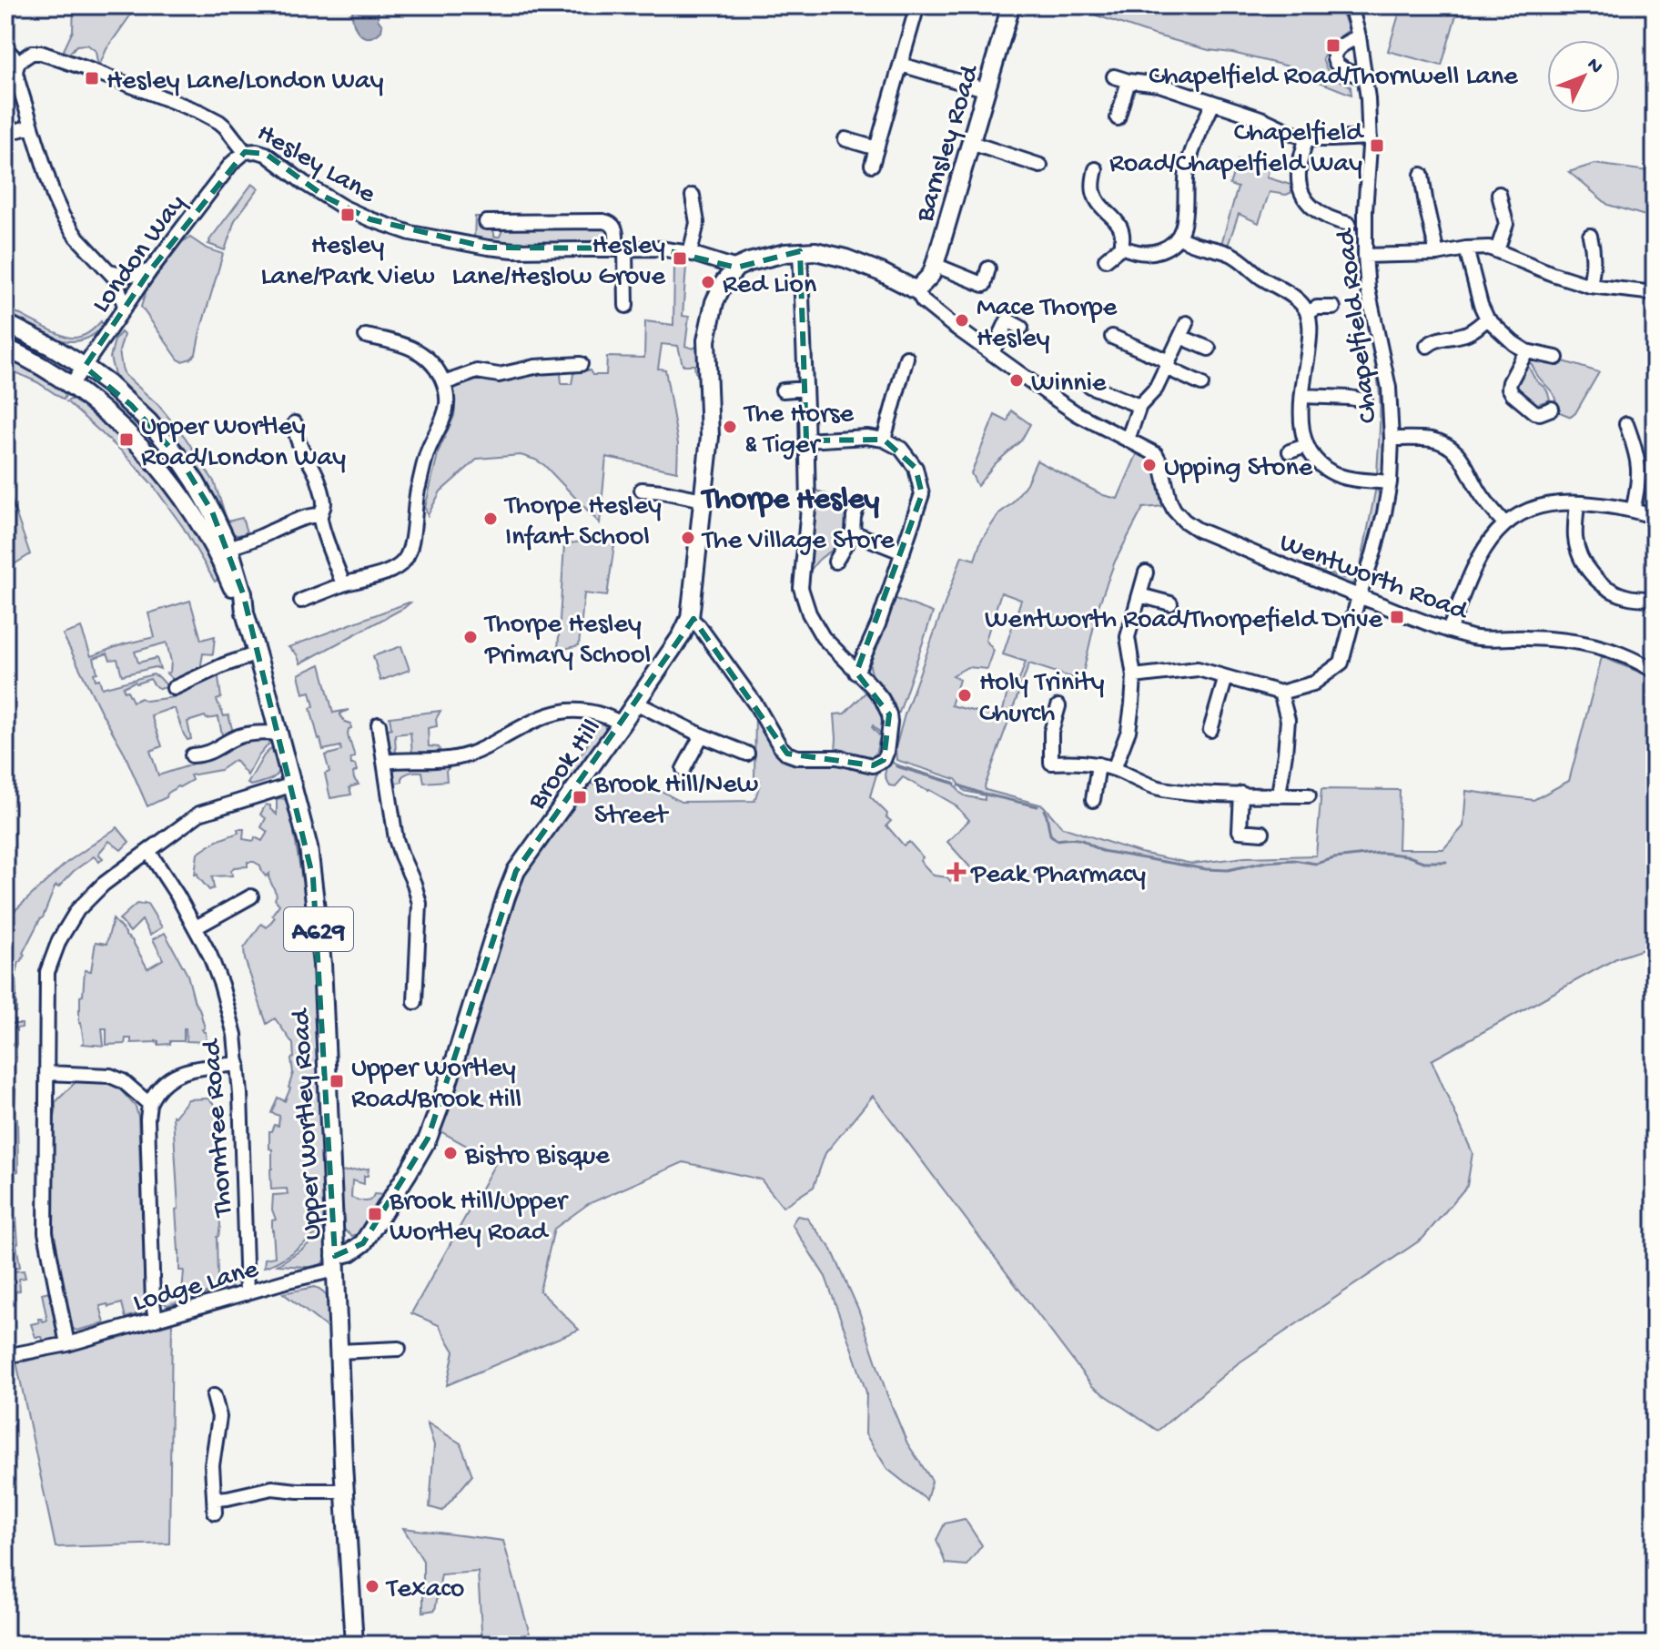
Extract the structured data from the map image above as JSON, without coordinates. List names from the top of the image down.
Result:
{
  "streets": {
    "main road": [
      "Barnsley Road",
      "Brook Hill",
      "A629",
      "Upper Wortley Road"
    ],
    "street": [
      "Hesley Lane",
      "London Way",
      "Chapelfield Road",
      "Wentworth Road",
      "Thorntree Road",
      "Lodge Lane"
    ]
  },
  "crossings": [
    ["Hesley Lane", "London Way"],
    ["Hesley Lane", "Brook Hill"],
    ["London Way", "Upper Wortley Road"],
    ["Chapelfield Road", "Wentworth Road"],
    ["Brook Hill", "Upper Wortley Road"],
    ["Brook Hill", "Lodge Lane"],
    ["Upper Wortley Road", "Lodge Lane"],
    ["Thorntree Road", "Lodge Lane"]
  ],
  "districts": ["Thorpe Hesley"],
  "places": {
    "transit": [
      "Chapelfield Road/Thornwell Lane",
      "Hesley Lane/London Way",
      "Chapelfield Road/Chapelfield Way",
      "Hesley Lane/Park View",
      "Hesley Lane/Heslow Grove",
      "Upper Wortley Road/London Way",
      "Wentworth Road/Thorpefield Drive",
      "Brook Hill/New Street",
      "Upper Wortley Road/Brook Hill",
      "Brook Hill/Upper Wortley Road"
    ],
    "other": [
      "Red Lion",
      "Mace Thorpe Hesley",
      "Winnie",
      "The Horse & Tiger",
      "Upping Stone",
      "Thorpe Hesley Infant School",
      "The Village Store",
      "Thorpe Hesley Primary School",
      "Holy Trinity Church",
      "Bistro Bisque",
      "Texaco"
    ],
    "health": ["Peak Pharmacy"]
  },
  "north": "top right"
}
